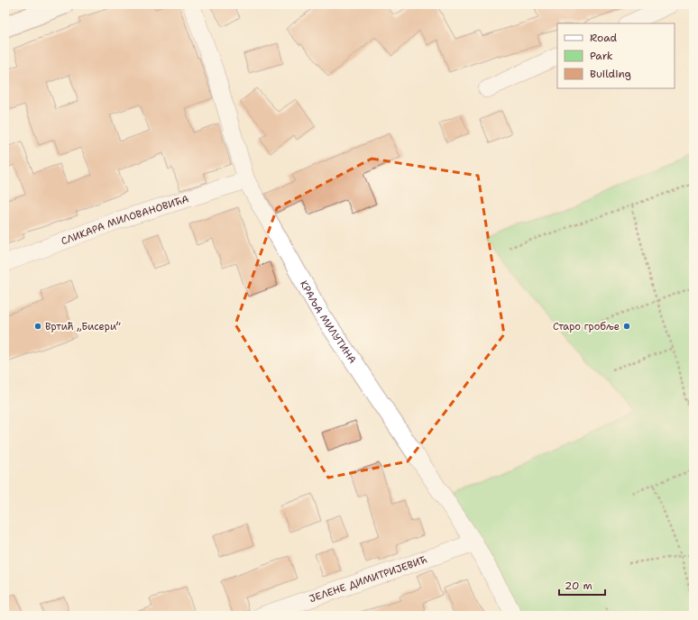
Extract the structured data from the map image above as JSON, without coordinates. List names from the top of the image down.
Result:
{
  "streets": {
    "street": ["СЛИКАРА МИЛОВАНОВИЋА", "КРАЉА МИЛУТИНА", "ЈЕЛЕНЕ ДИМИТРИЈЕВИЋ"]
  },
  "crossings": [
    ["СЛИКАРА МИЛОВАНОВИЋА", "КРАЉА МИЛУТИНА"],
    ["КРАЉА МИЛУТИНА", "ЈЕЛЕНЕ ДИМИТРИЈЕВИЋ"]
  ],
  "places": ["Вртић „Бисери”", "Старо гробље"],
  "legend": ["Road", "Park", "Building"],
  "scale_bar": "20 m"
}
